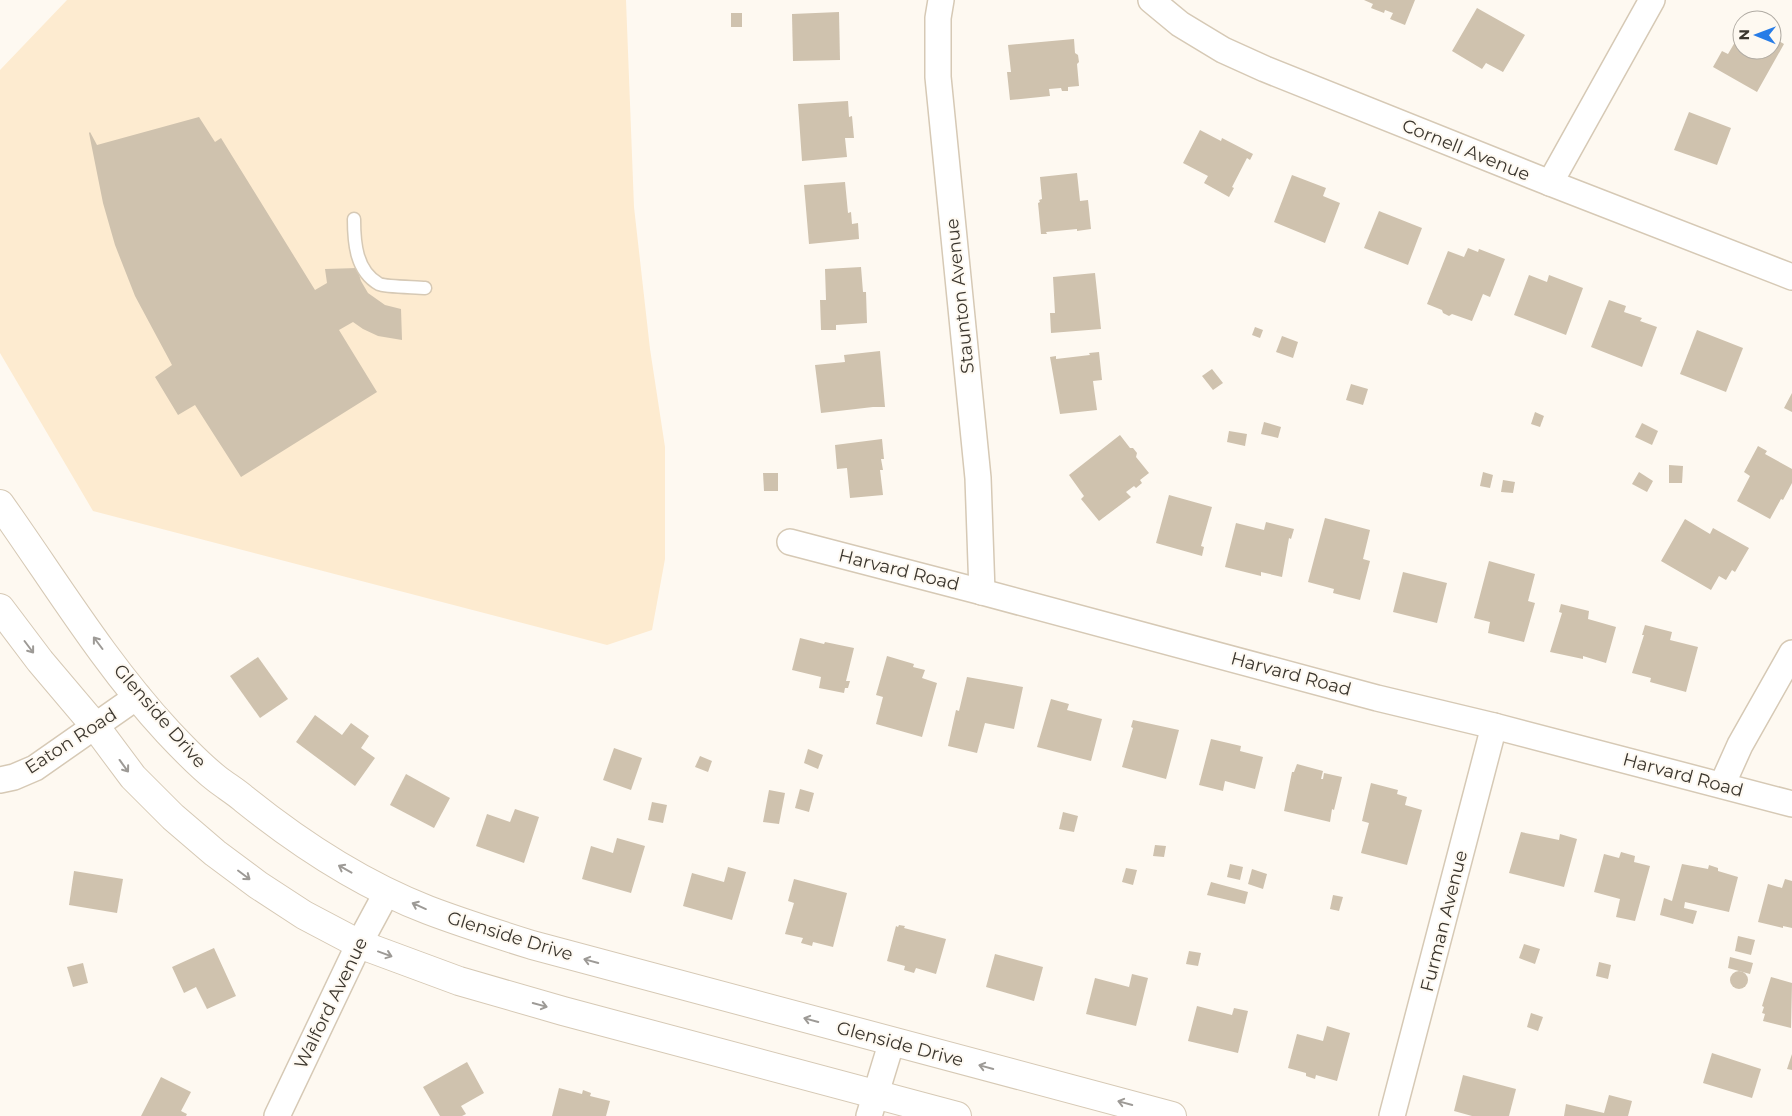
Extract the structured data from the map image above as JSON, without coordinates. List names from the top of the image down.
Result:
{
  "streets": {
    "main road": ["Glenside Drive"],
    "street": [
      "Cornell Avenue",
      "Staunton Avenue",
      "Harvard Road",
      "Eaton Road",
      "Furman Avenue",
      "Walford Avenue"
    ]
  },
  "crossings": [
    ["Staunton Avenue", "Harvard Road"],
    ["Harvard Road", "Furman Avenue"],
    ["Glenside Drive", "Eaton Road"],
    ["Glenside Drive", "Walford Avenue"]
  ],
  "north": "left"
}
